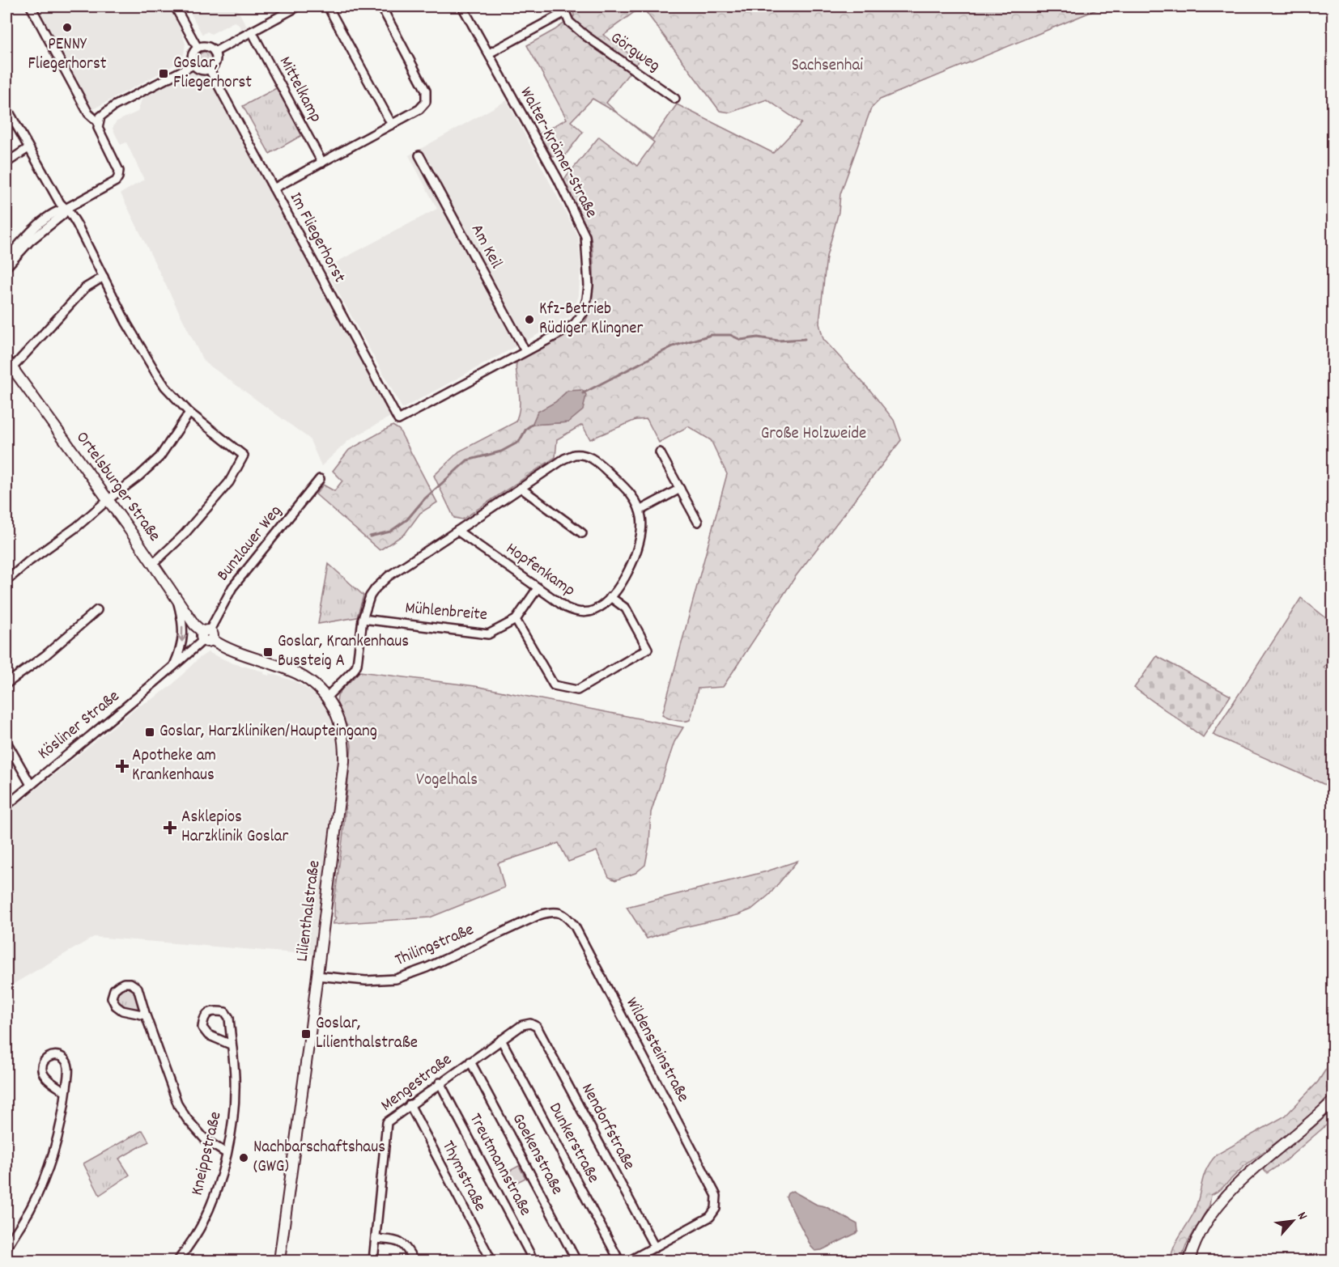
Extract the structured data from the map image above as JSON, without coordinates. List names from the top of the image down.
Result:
{
  "streets": {
    "street": [
      "Görgweg",
      "Mittelkamp",
      "Walter-Krämer-Straße",
      "Im Fliegerhorst",
      "Am Keil",
      "Ortelsburger Straße",
      "Bunzlauer Weg",
      "Hopfenkamp",
      "Mühlenbreite",
      "Kösliner Straße",
      "Lilienthalstraße",
      "Thilingstraße",
      "Wildensteinstraße",
      "Mengestraße",
      "Nendorfstraße",
      "Dunkerstraße",
      "Kneippstraße",
      "Goekenstraße",
      "Treutmannstraße",
      "Thymstraße"
    ]
  },
  "crossings": [
    ["Walter-Krämer-Straße", "Im Fliegerhorst"],
    ["Walter-Krämer-Straße", "Am Keil"],
    ["Ortelsburger Straße", "Bunzlauer Weg"],
    ["Ortelsburger Straße", "Kösliner Straße"],
    ["Ortelsburger Straße", "Lilienthalstraße"],
    ["Bunzlauer Weg", "Kösliner Straße"],
    ["Bunzlauer Weg", "Lilienthalstraße"],
    ["Hopfenkamp", "Mühlenbreite"],
    ["Kösliner Straße", "Lilienthalstraße"],
    ["Lilienthalstraße", "Thilingstraße"],
    ["Thilingstraße", "Wildensteinstraße"],
    ["Wildensteinstraße", "Nendorfstraße"],
    ["Mengestraße", "Nendorfstraße"],
    ["Mengestraße", "Dunkerstraße"],
    ["Mengestraße", "Goekenstraße"],
    ["Mengestraße", "Treutmannstraße"],
    ["Mengestraße", "Thymstraße"]
  ],
  "parks": ["Sachsenhai", "Große Holzweide", "Vogelhals"],
  "places": {
    "other": ["PENNY Fliegerhorst", "Kfz-Betrieb Rüdiger Klingner", "Nachbarschaftshaus (GWG)"],
    "transit": [
      "Goslar, Fliegerhorst",
      "Goslar, Krankenhaus Bussteig A",
      "Goslar, Harzkliniken/Haupteingang",
      "Goslar, Lilienthalstraße"
    ],
    "health": ["Apotheke am Krankenhaus", "Asklepios Harzklinik Goslar"]
  },
  "north": "top right"
}
